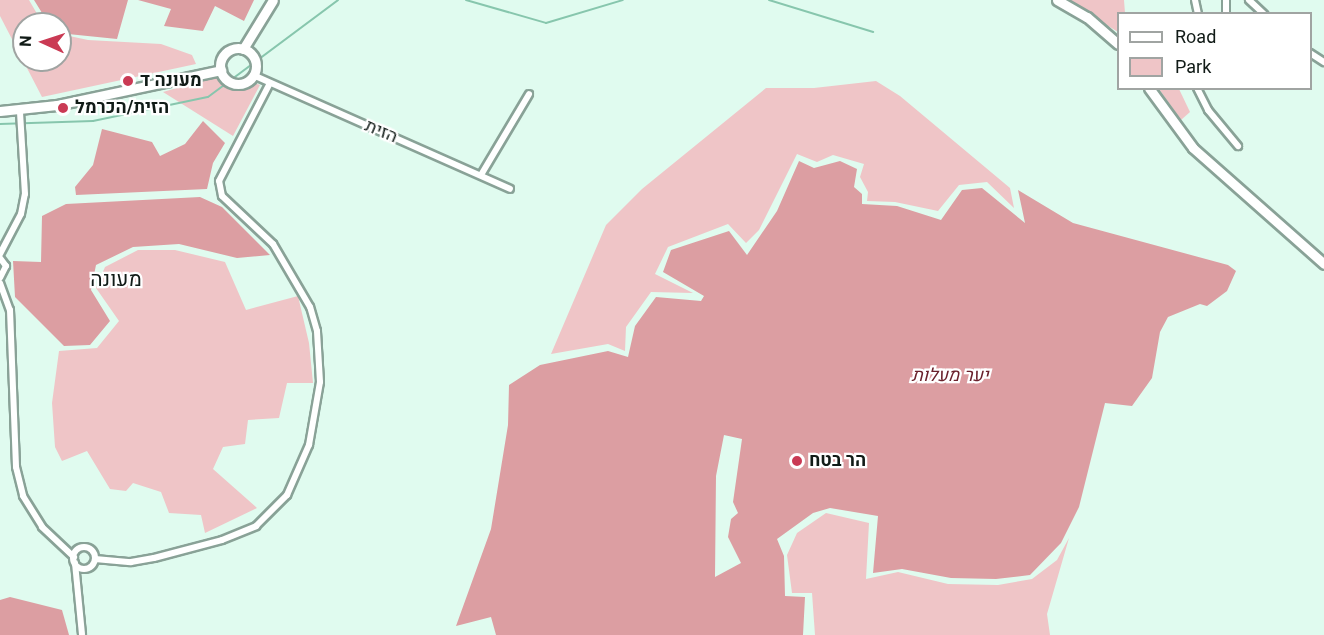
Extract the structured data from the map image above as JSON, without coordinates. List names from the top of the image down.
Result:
{
  "streets": {
    "street": ["הזית"]
  },
  "districts": ["מעונה"],
  "parks": ["יער מעלות"],
  "places": ["מעונה ד", "הזית/הכרמל", "הר בטח"],
  "legend": ["Road", "Park"],
  "north": "left"
}
